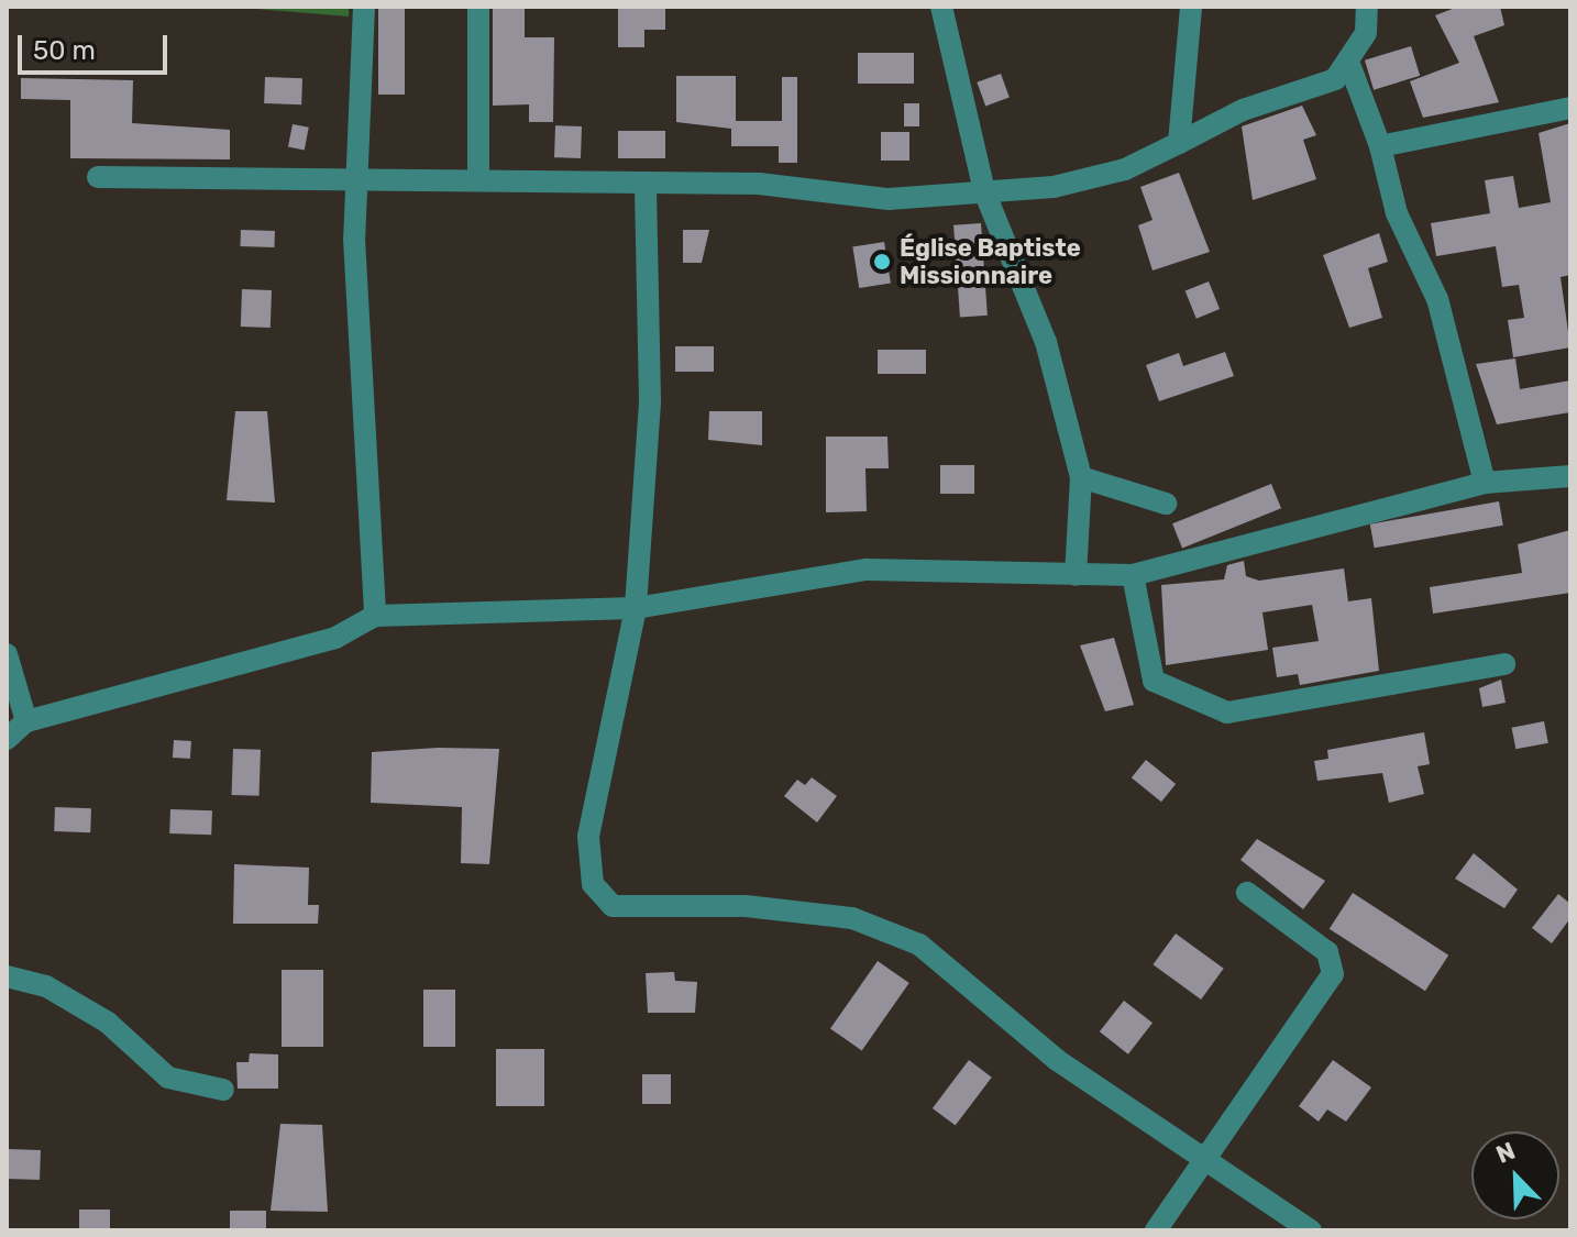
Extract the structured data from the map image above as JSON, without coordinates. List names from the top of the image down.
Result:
{
  "places": ["Église Baptiste Missionnaire"],
  "scale_bar": "50 m",
  "north": "top left"
}
